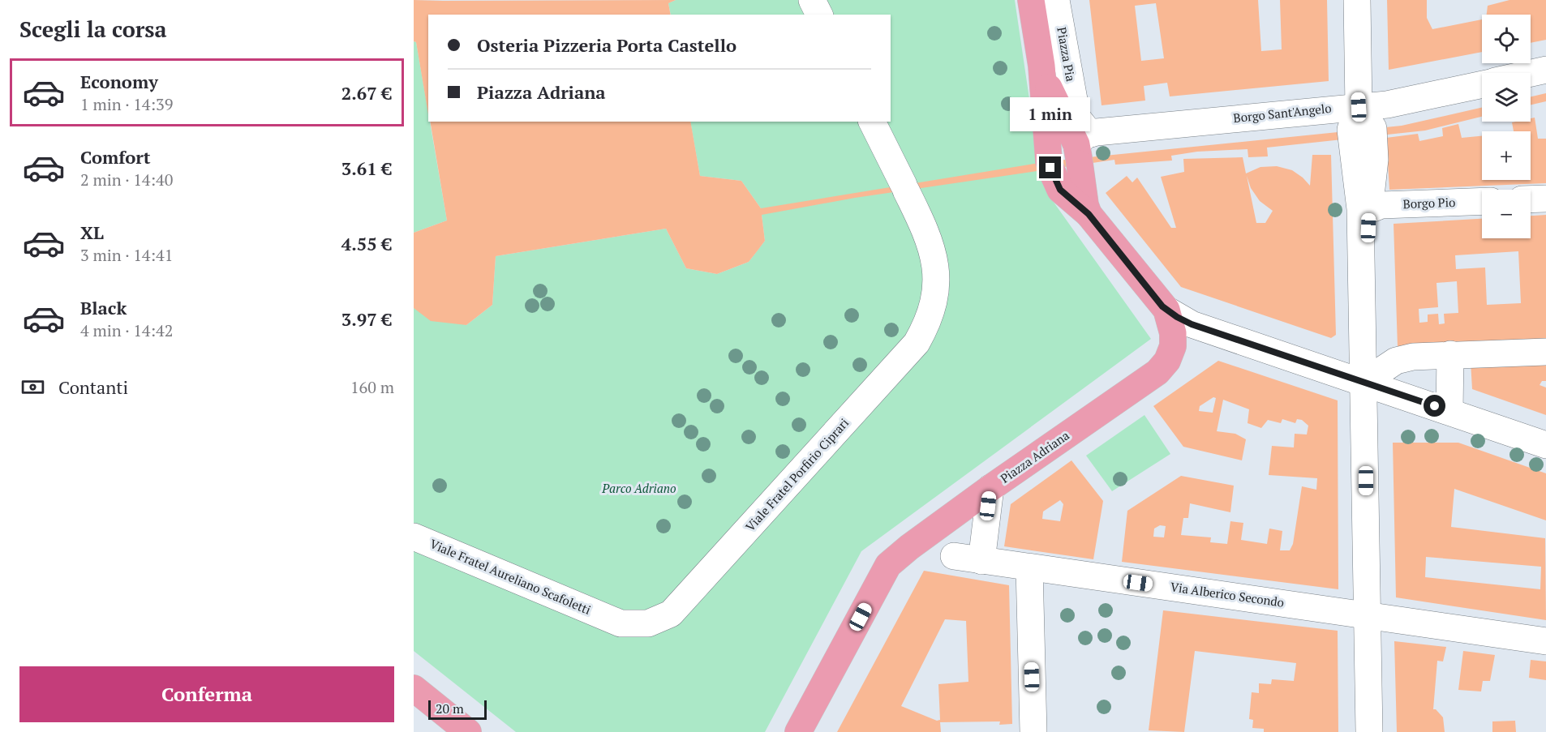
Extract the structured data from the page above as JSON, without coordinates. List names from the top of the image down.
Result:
{
  "streets": {
    "main road": ["Piazza Pia", "Piazza Adriana"],
    "street": [
      "Borgo Sant'Angelo",
      "Borgo Pio",
      "Viale Fratel Porfirio Ciprari",
      "Viale Fratel Aureliano Scafoletti",
      "Via Alberico Secondo"
    ]
  },
  "crossings": [
    ["Piazza Pia", "Borgo Sant'Angelo"],
    ["Piazza Pia", "Piazza Adriana"],
    ["Borgo Sant'Angelo", "Piazza Adriana"],
    ["Viale Fratel Porfirio Ciprari", "Viale Fratel Aureliano Scafoletti"]
  ],
  "parks": ["Parco Adriano"],
  "scale_bar": "20 m",
  "page": {
    "heading": "Scegli la corsa",
    "map_buttons": ["+", "−"],
    "banner": ["Osteria Pizzeria Porta Castello", "Piazza Adriana"],
    "list": [
      {
        "name": "Economy",
        "note": "1 min · 14:39",
        "value": "2.67 €"
      },
      {
        "name": "Comfort",
        "note": "2 min · 14:40",
        "value": "3.61 €"
      },
      {
        "name": "XL",
        "note": "3 min · 14:41",
        "value": "4.55 €"
      },
      {
        "name": "Black",
        "note": "4 min · 14:42",
        "value": "3.97 €"
      }
    ],
    "bubble": "1 min",
    "pay": ["Contanti", "160 m"],
    "buttons": "Conferma",
    "scale": "20 m"
  }
}
